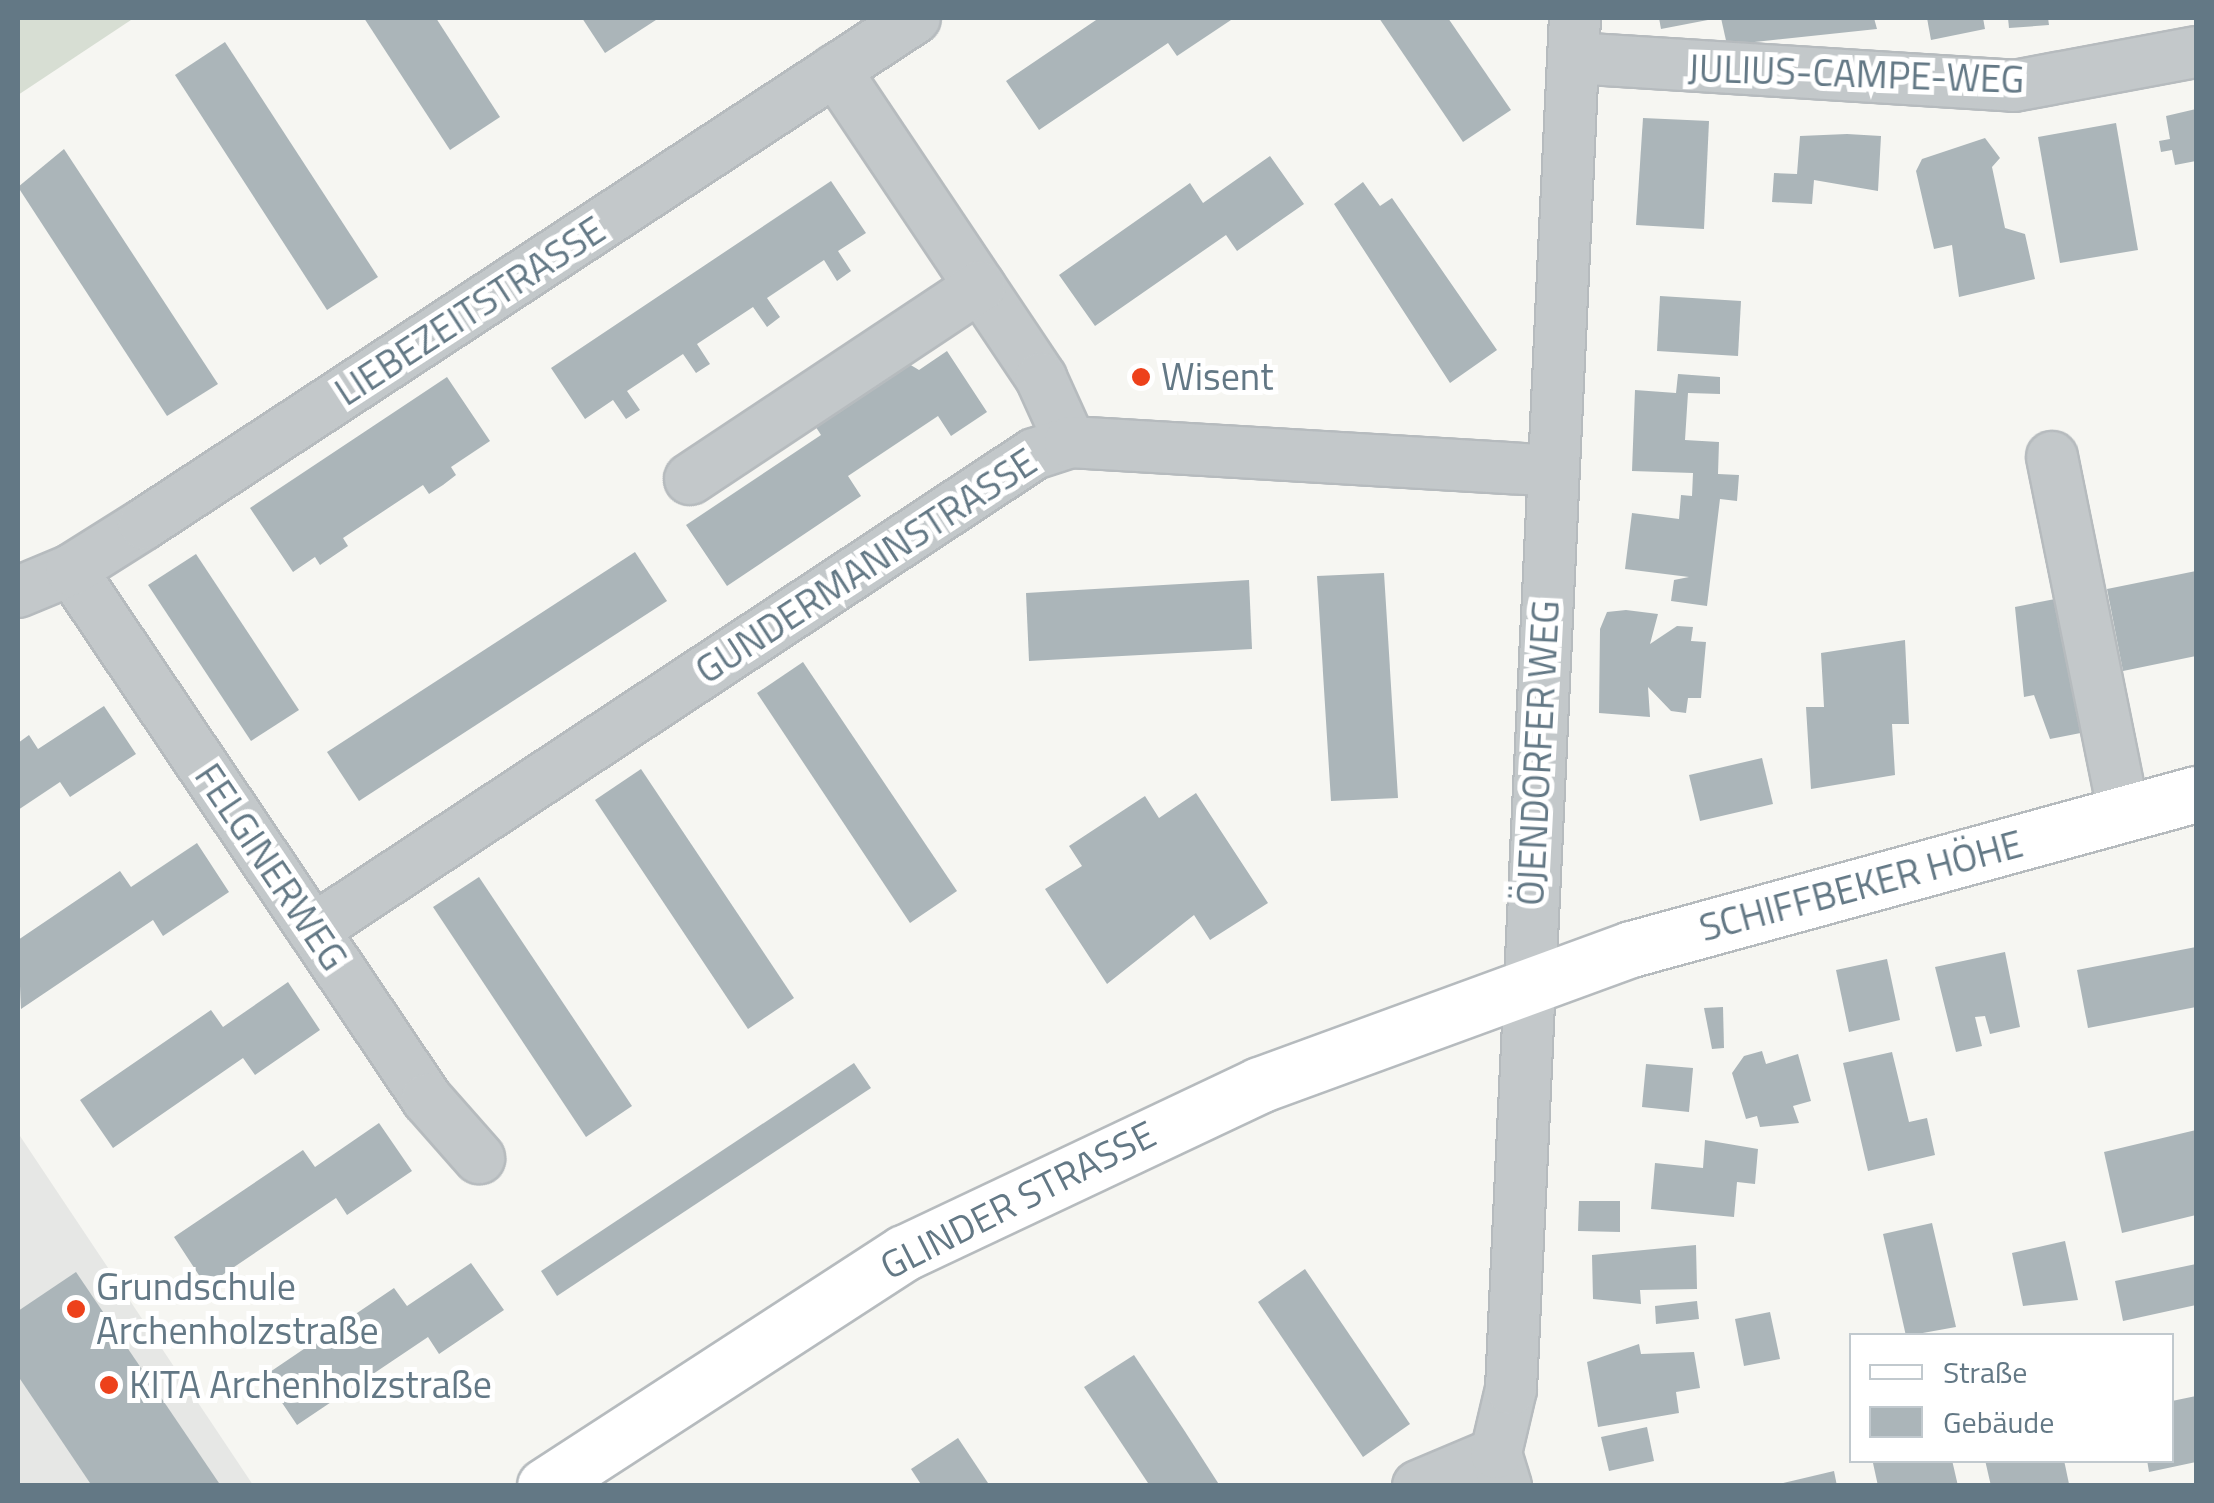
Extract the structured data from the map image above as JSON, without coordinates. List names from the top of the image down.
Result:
{
  "streets": {
    "main road": ["SCHIFFBEKER HÖHE", "GLINDER STRASSE"],
    "street": [
      "JULIUS-CAMPE-WEG",
      "LIEBEZEITSTRASSE",
      "GUNDERMANNSTRASSE",
      "ÖJENDORFER WEG",
      "FELGINERWEG"
    ]
  },
  "crossings": [
    ["JULIUS-CAMPE-WEG", "ÖJENDORFER WEG"],
    ["LIEBEZEITSTRASSE", "FELGINERWEG"],
    ["GUNDERMANNSTRASSE", "ÖJENDORFER WEG"],
    ["GUNDERMANNSTRASSE", "FELGINERWEG"],
    ["ÖJENDORFER WEG", "SCHIFFBEKER HÖHE"],
    ["ÖJENDORFER WEG", "GLINDER STRASSE"],
    ["SCHIFFBEKER HÖHE", "GLINDER STRASSE"]
  ],
  "places": ["Wisent", "Grundschule Archenholzstraße", "KITA Archenholzstraße"],
  "legend": ["Straße", "Gebäude"]
}
